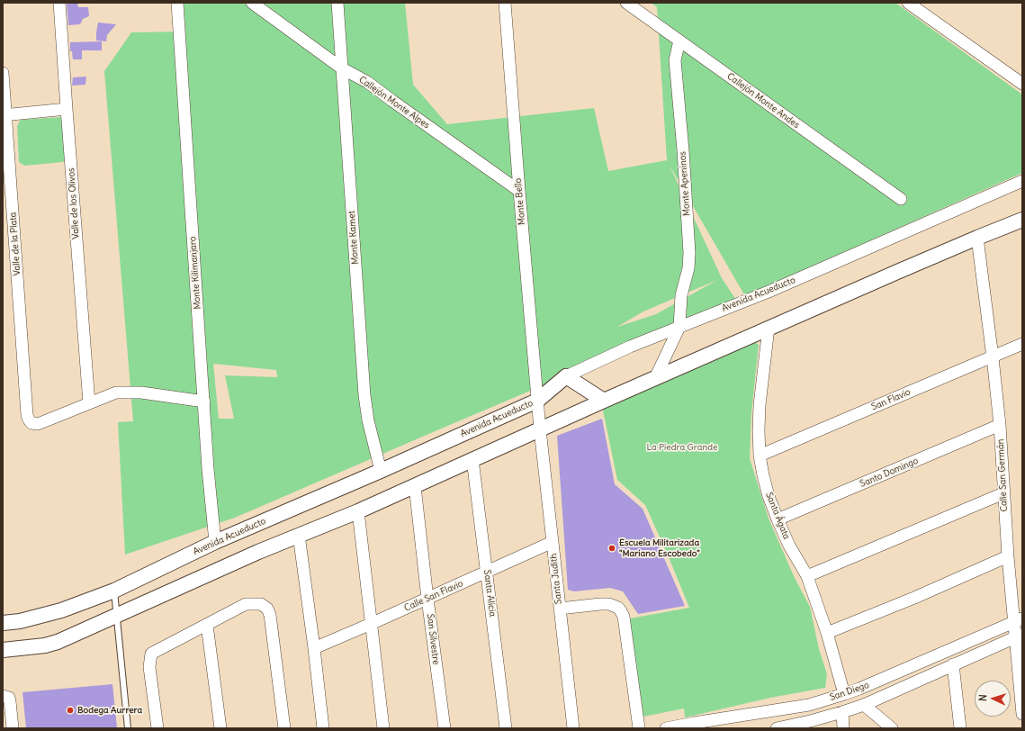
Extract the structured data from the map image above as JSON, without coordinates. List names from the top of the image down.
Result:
{
  "streets": {
    "street": [
      "Callejón Monte Andes",
      "Callejón Monte Alpes",
      "Monte Apeninos",
      "Monte Bello",
      "Valle de los Olivos",
      "Monte Kamet",
      "Valle de la Plata",
      "Monte Kilimanjaro",
      "Avenida Acueducto",
      "San Flavio",
      "Santo Domingo",
      "Calle San Germán",
      "Santa Ágata",
      "Santa Judith",
      "Santa Alicia",
      "Calle San Flavio",
      "San Silvestre",
      "San Diego"
    ]
  },
  "crossings": [
    ["Callejón Monte Andes", "Monte Apeninos"],
    ["Callejón Monte Alpes", "Monte Bello"],
    ["Callejón Monte Alpes", "Monte Kamet"],
    ["Monte Apeninos", "Avenida Acueducto"],
    ["Monte Bello", "Avenida Acueducto"],
    ["Monte Bello", "Santa Judith"],
    ["Valle de los Olivos", "Valle de la Plata"],
    ["Monte Kamet", "Avenida Acueducto"],
    ["Monte Kilimanjaro", "Avenida Acueducto"],
    ["San Flavio", "Calle San Germán"],
    ["San Flavio", "Santa Ágata"],
    ["Santo Domingo", "Calle San Germán"],
    ["Santo Domingo", "Santa Ágata"],
    ["Calle San Germán", "San Diego"],
    ["Santa Ágata", "San Diego"],
    ["Santa Judith", "Calle San Flavio"],
    ["Santa Alicia", "Calle San Flavio"],
    ["Calle San Flavio", "San Silvestre"]
  ],
  "parks": ["La Piedra Grande"],
  "places": ["Escuela Militarizada \"Mariano Escobedo\"", "Bodega Aurrera"],
  "north": "left"
}
